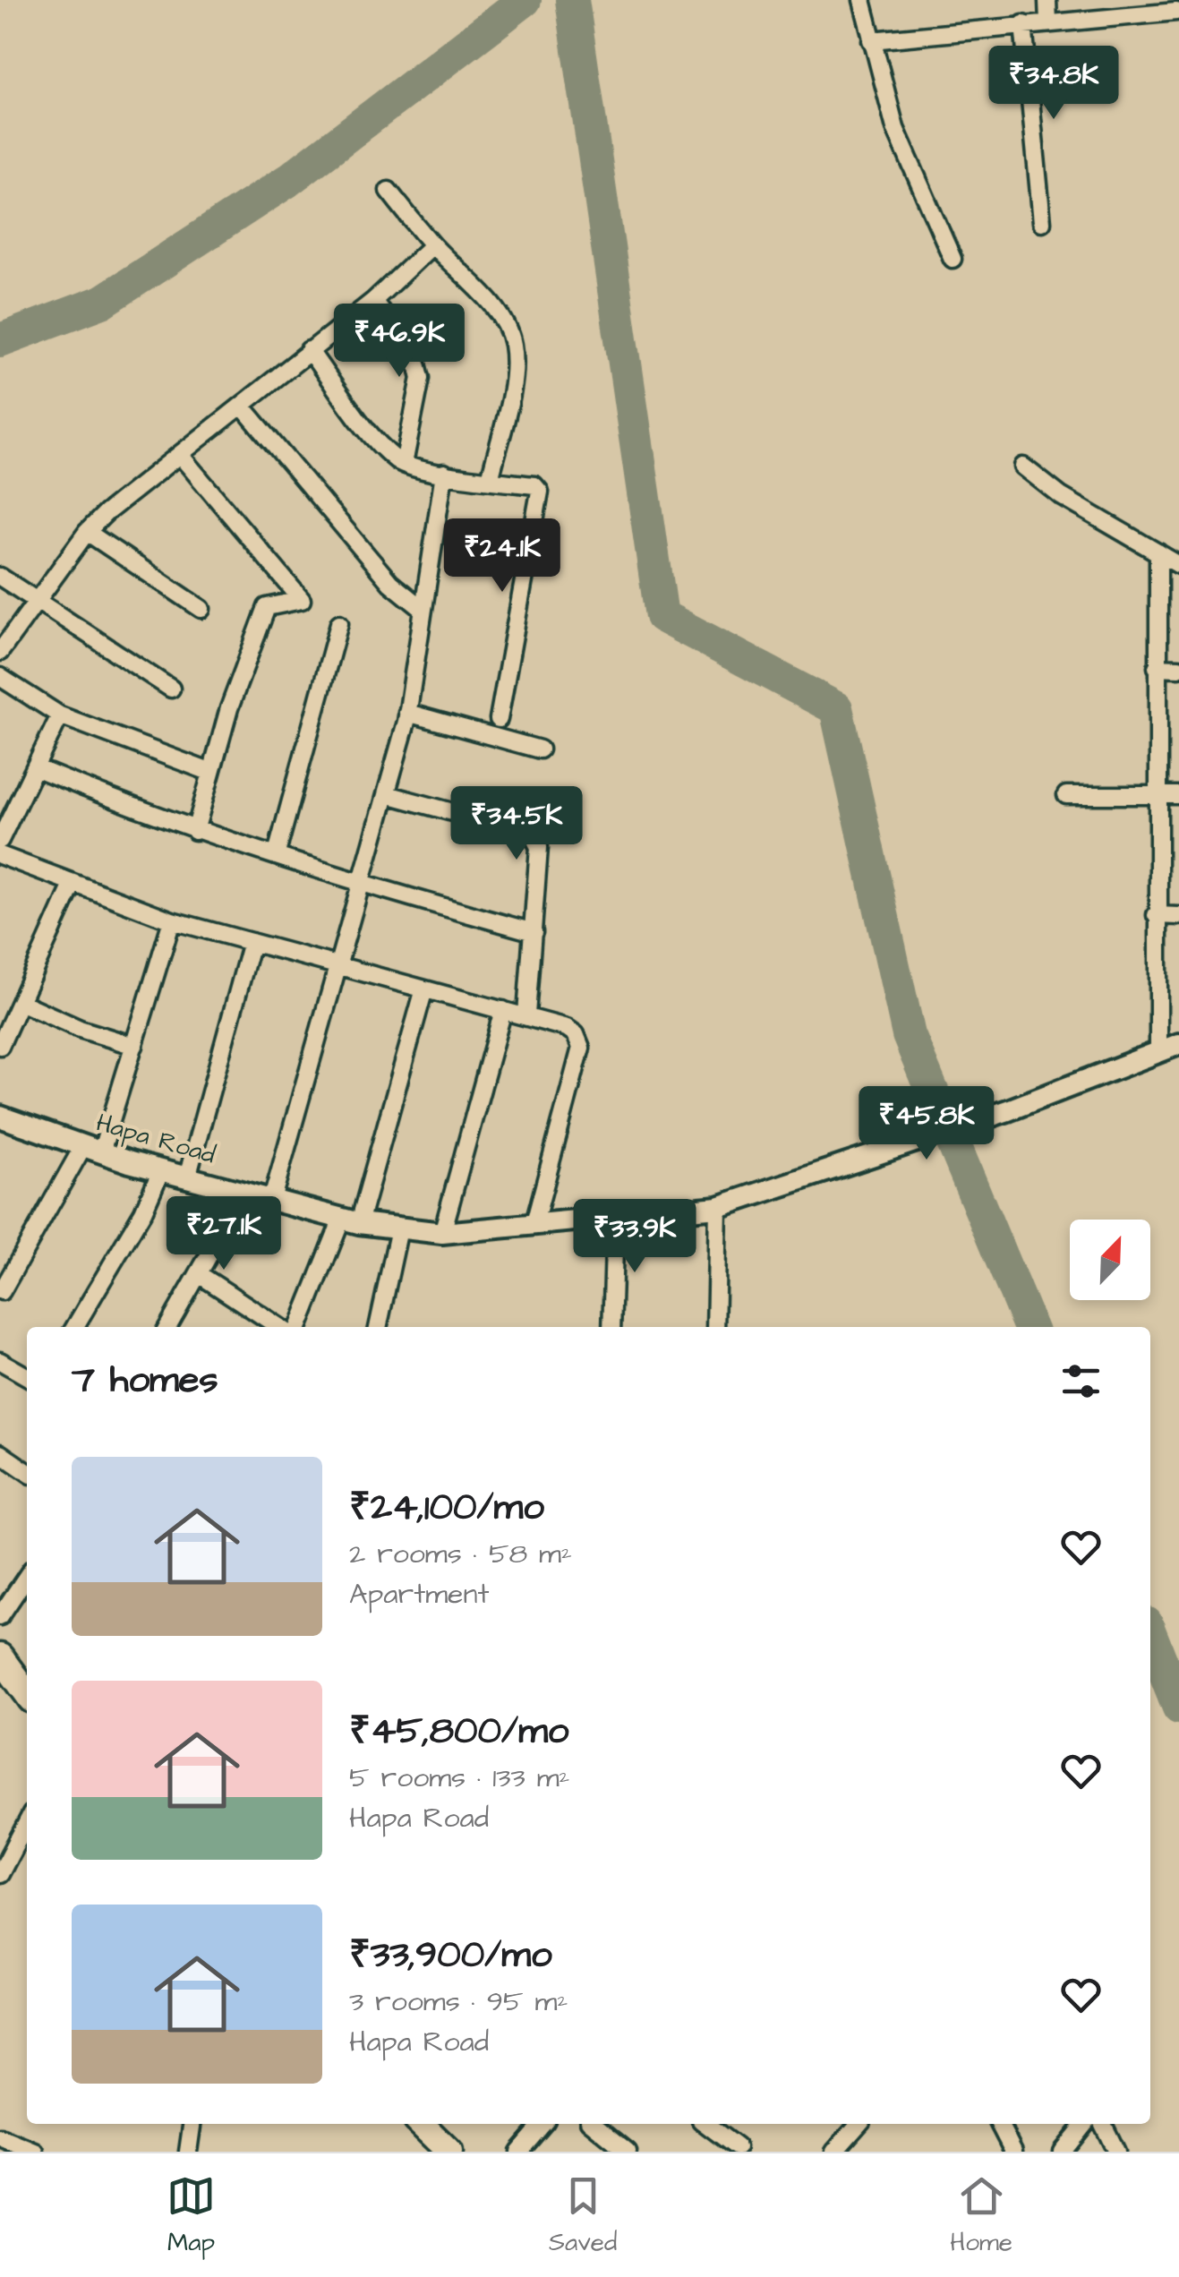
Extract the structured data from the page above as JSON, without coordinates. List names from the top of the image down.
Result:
{
  "streets": {
    "street": ["Hapa Road"]
  },
  "north": "top right",
  "page": {
    "price": [
      "₹34.8K",
      "₹46.9K",
      "₹24.1K",
      "₹34.5K",
      "₹45.8K",
      "₹27.1K",
      "₹33.9K"
    ],
    "heading": "7 homes",
    "list": [
      {
        "name": "₹24,100/mo",
        "note": "2 rooms · 58 m² · Apartment"
      },
      {
        "name": "₹45,800/mo",
        "note": "5 rooms · 133 m² · Hapa Road"
      },
      {
        "name": "₹33,900/mo",
        "note": "3 rooms · 95 m² · Hapa Road"
      }
    ],
    "tabs": ["Map", "Saved", "Home"]
  }
}
